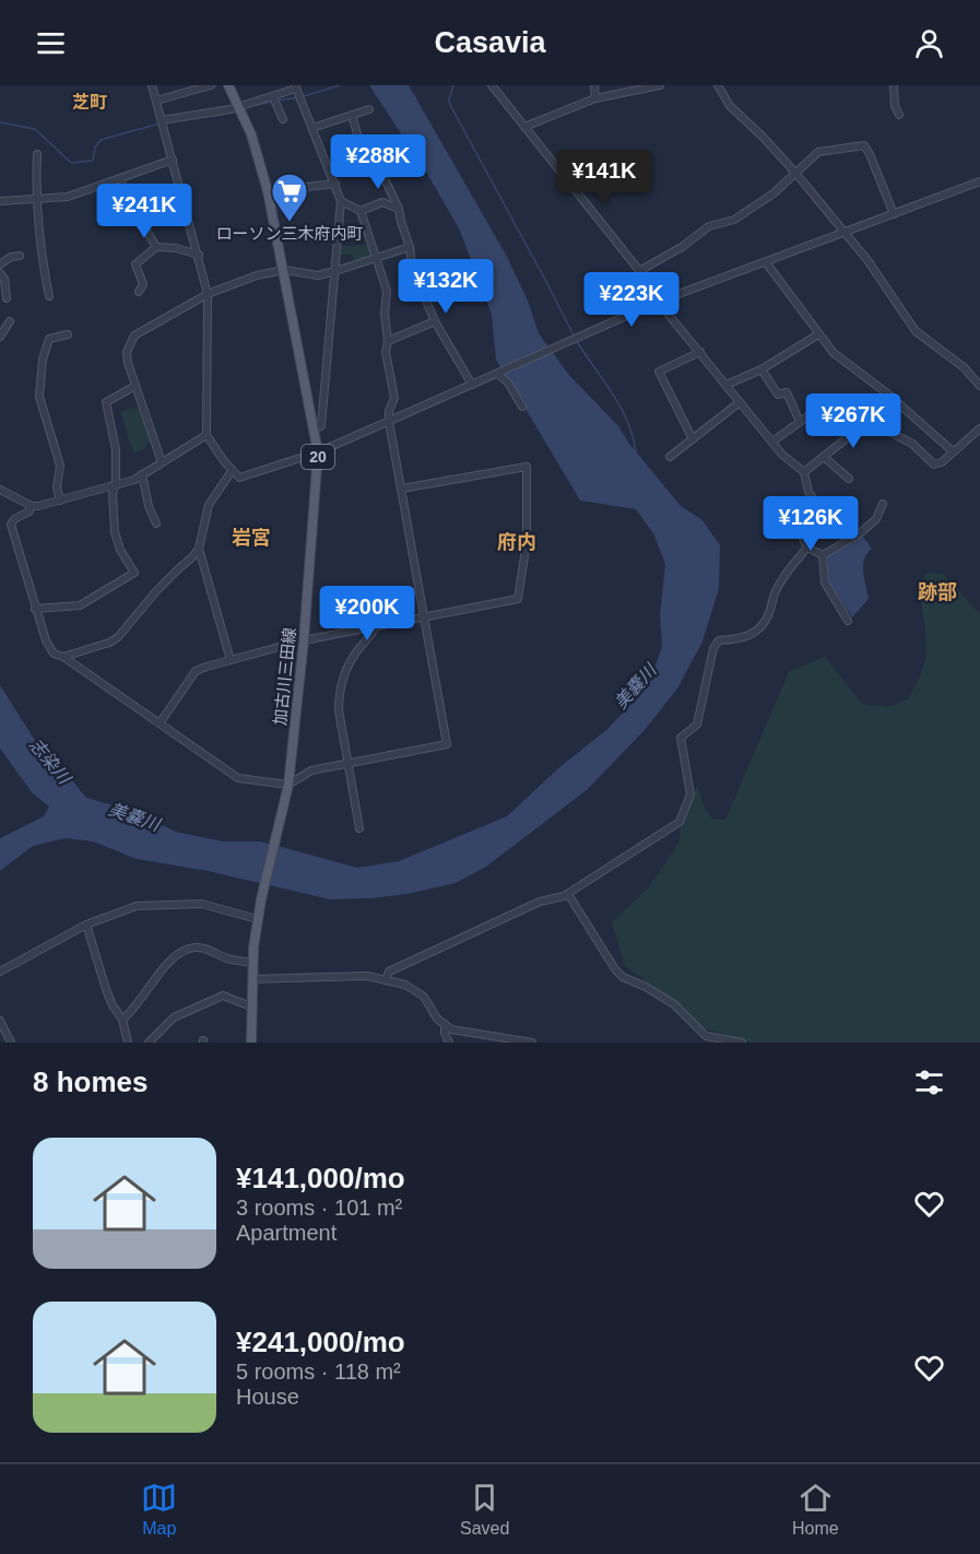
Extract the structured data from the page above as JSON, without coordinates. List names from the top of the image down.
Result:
{
  "streets": {
    "main road": ["20", "加古川三田線"]
  },
  "districts": [
    "芝町",
    "岩宮",
    "府内",
    "跡部"
  ],
  "water": ["美嚢川", "志染川"],
  "places": {
    "supermarket": ["ローソン三木府内町"]
  },
  "page": {
    "header": "Casavia",
    "price": [
      "¥288K",
      "¥141K",
      "¥241K",
      "¥132K",
      "¥223K",
      "¥267K",
      "¥126K",
      "¥200K"
    ],
    "heading": "8 homes",
    "list": [
      {
        "name": "¥141,000/mo",
        "note": "3 rooms · 101 m² · Apartment"
      },
      {
        "name": "¥241,000/mo",
        "note": "5 rooms · 118 m² · House"
      }
    ],
    "tabs": ["Map", "Saved", "Home"]
  }
}
